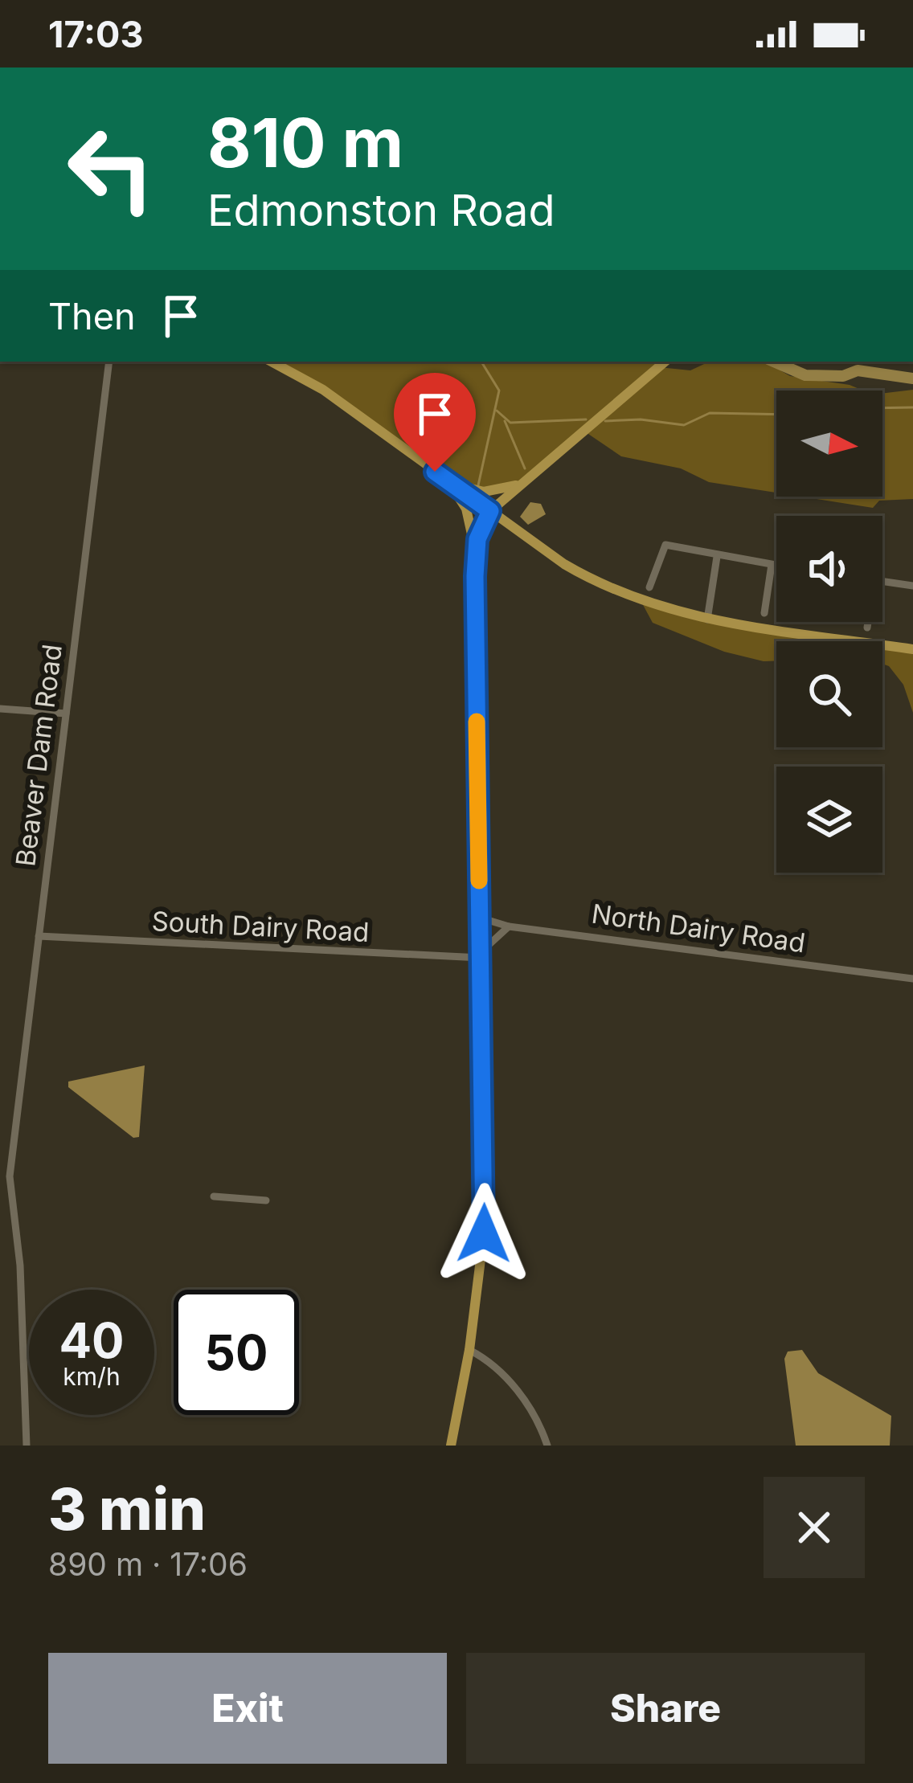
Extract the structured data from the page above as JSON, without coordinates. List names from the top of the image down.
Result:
{
  "streets": {
    "street": ["Beaver Dam Road", "South Dairy Road", "North Dairy Road"]
  },
  "crossings": [
    ["Beaver Dam Road", "South Dairy Road"]
  ],
  "north": "right",
  "page": {
    "status": "17:03",
    "turn": ["810 m", "Edmonston Road"],
    "then": "Then",
    "speed": "40 km/h",
    "limit": "50",
    "heading": ["3 min", "890 m · 17:06"],
    "buttons": ["Exit", "Share"]
  }
}
